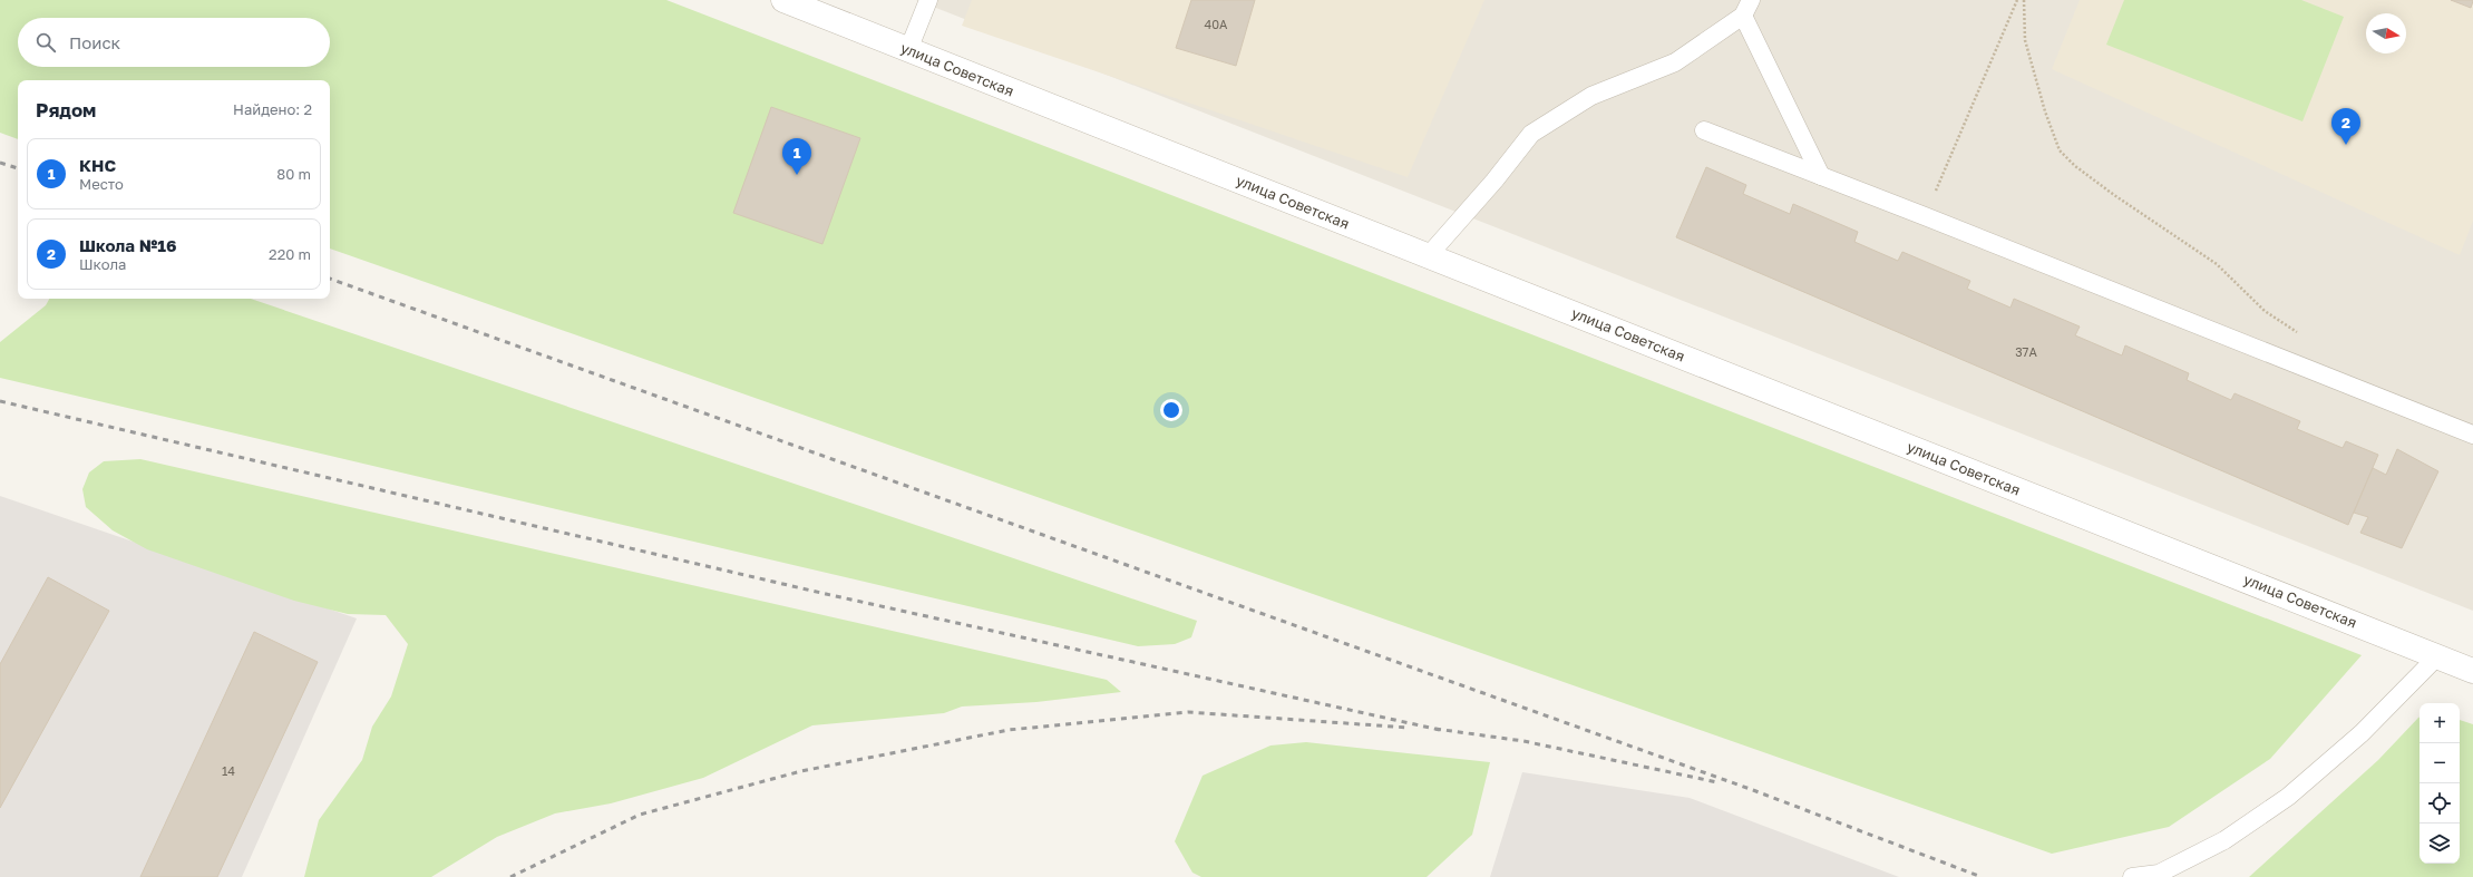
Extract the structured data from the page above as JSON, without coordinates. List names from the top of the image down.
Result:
{
  "streets": {
    "street": ["улица Советская"]
  },
  "house_numbers": ["40А", "37А", "14"],
  "north": "right",
  "page": {
    "search": "Поиск",
    "heading": ["Рядом", "Найдено: 2"],
    "pins": ["2", "1"],
    "list": [
      {
        "mark": "1",
        "name": "КНС",
        "note": "Место",
        "value": "80 m"
      },
      {
        "mark": "2",
        "name": "Школа №16",
        "note": "Школа",
        "value": "220 m"
      }
    ],
    "map_buttons": ["+", "−"]
  }
}
